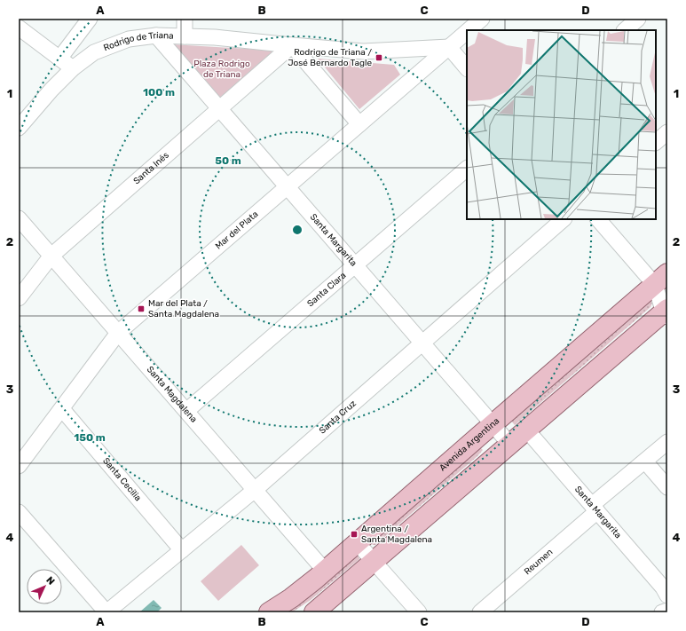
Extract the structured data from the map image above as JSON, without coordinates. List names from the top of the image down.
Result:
{
  "streets": {
    "main road": ["Avenida Argentina"],
    "street": [
      "Rodrigo de Triana",
      "Santa Inés",
      "Mar del Plata",
      "Santa Margarita",
      "Santa Clara",
      "Santa Magdalena",
      "Santa Cruz",
      "Santa Cecilia",
      "Reumen"
    ]
  },
  "crossings": [
    ["Rodrigo de Triana", "Santa Inés"],
    ["Rodrigo de Triana", "Mar del Plata"],
    ["Rodrigo de Triana", "Santa Margarita"],
    ["Santa Inés", "Santa Margarita"],
    ["Santa Inés", "Santa Magdalena"],
    ["Mar del Plata", "Santa Margarita"],
    ["Mar del Plata", "Santa Magdalena"],
    ["Mar del Plata", "Santa Cecilia"],
    ["Santa Margarita", "Santa Clara"],
    ["Santa Margarita", "Santa Cruz"],
    ["Santa Margarita", "Avenida Argentina"],
    ["Santa Margarita", "Reumen"],
    ["Santa Clara", "Santa Magdalena"],
    ["Santa Magdalena", "Santa Cruz"],
    ["Santa Magdalena", "Avenida Argentina"],
    ["Santa Cruz", "Santa Cecilia"]
  ],
  "parks": ["Plaza Rodrigo de Triana"],
  "places": {
    "transit": ["Rodrigo de Triana / José Bernardo Tagle", "Mar del Plata / Santa Magdalena", "Argentina / Santa Magdalena"]
  },
  "north": "top right",
  "grid": {
    "columns": [
      "A",
      "B",
      "C",
      "D"
    ],
    "rows": [
      "1",
      "2",
      "3",
      "4"
    ]
  },
  "rings": ["100 m", "50 m", "150 m"]
}
